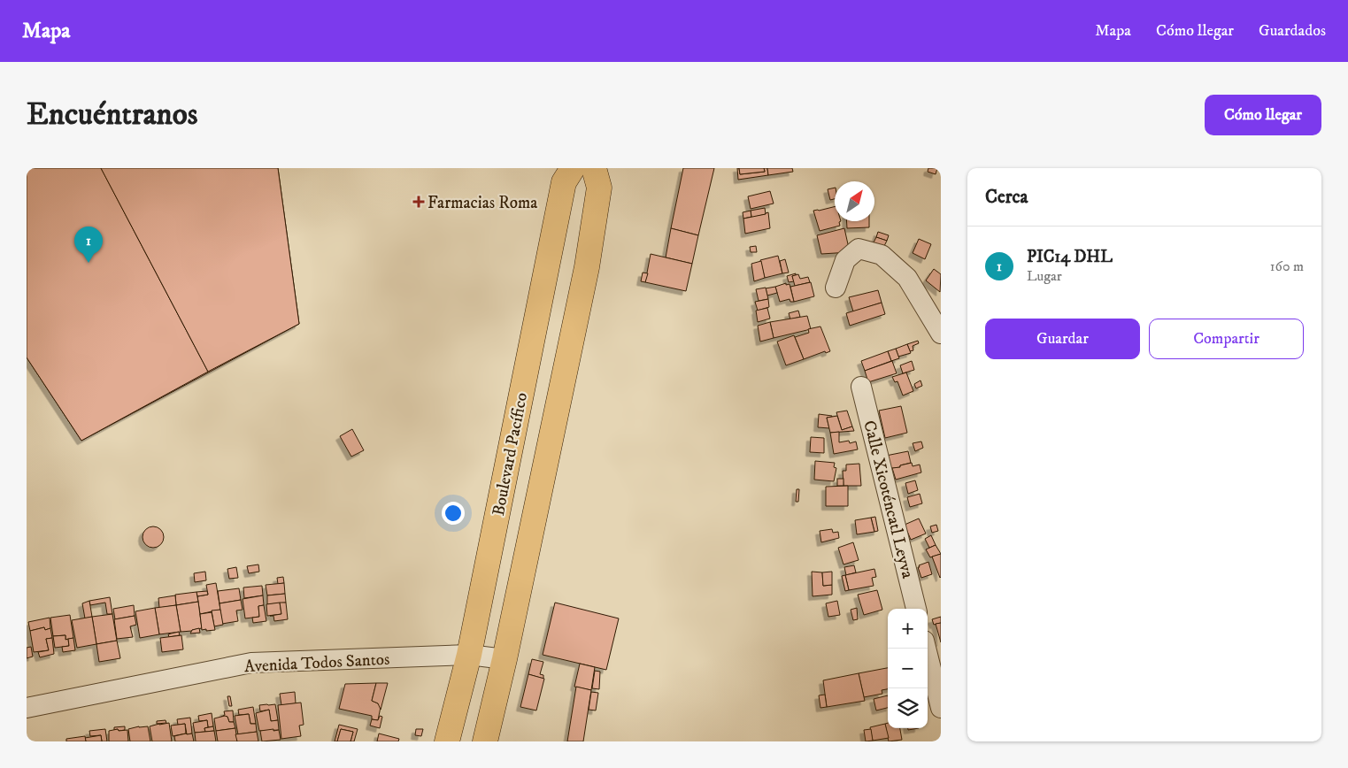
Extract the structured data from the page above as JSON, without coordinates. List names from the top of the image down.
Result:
{
  "streets": {
    "main road": ["Boulevard Pacífico"],
    "street": ["Calle Xicoténcatl Leyva", "Avenida Todos Santos"]
  },
  "crossings": [
    ["Boulevard Pacífico", "Avenida Todos Santos"]
  ],
  "places": {
    "health": ["Farmacias Roma"]
  },
  "north": "top right",
  "page": {
    "header": "Mapa",
    "nav": ["Mapa", "Cómo llegar", "Guardados"],
    "buttons": [
      "Cómo llegar",
      ["Guardar", "Compartir"]
    ],
    "title": "Encuéntranos",
    "heading": "Cerca",
    "list": [
      {
        "mark": "1",
        "name": "PIC14 DHL",
        "note": "Lugar",
        "value": "160 m"
      }
    ],
    "pins": "1",
    "map_buttons": ["+", "−"]
  }
}
